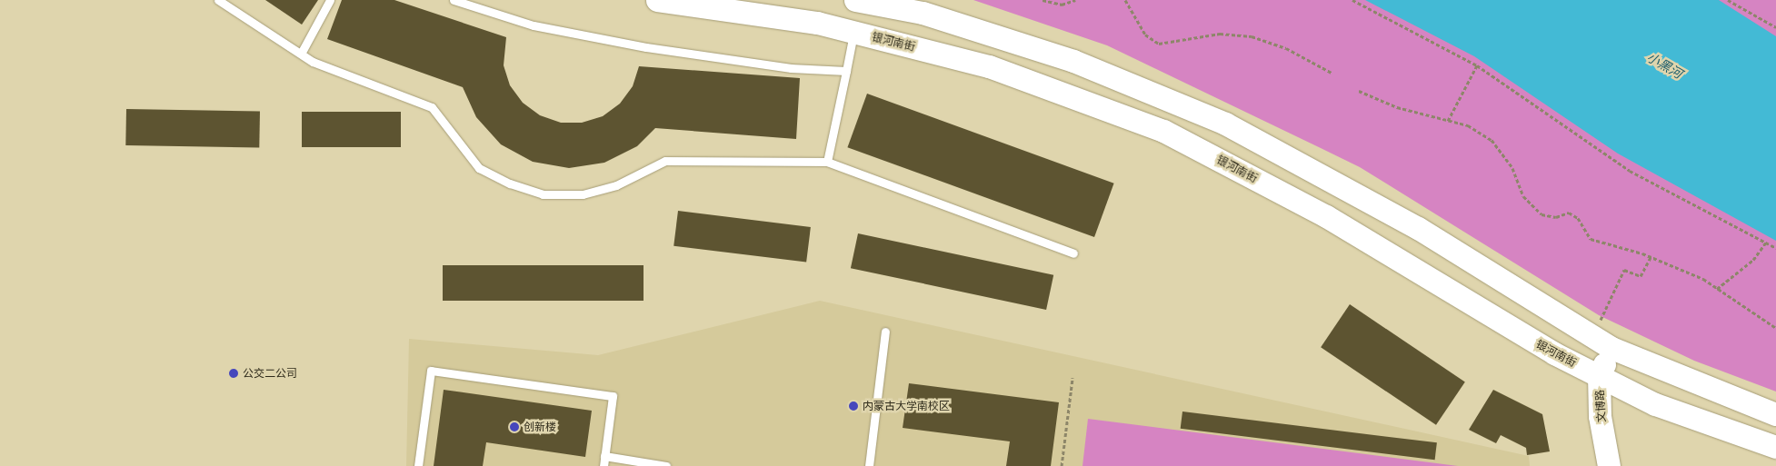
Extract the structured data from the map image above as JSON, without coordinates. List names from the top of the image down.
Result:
{
  "streets": {
    "main road": ["银河南街", "文博路"]
  },
  "crossings": [
    ["银河南街", "文博路"]
  ],
  "water": ["小黑河"],
  "places": ["公交二公司", "内蒙古大学南校区", "创新楼"]
}
